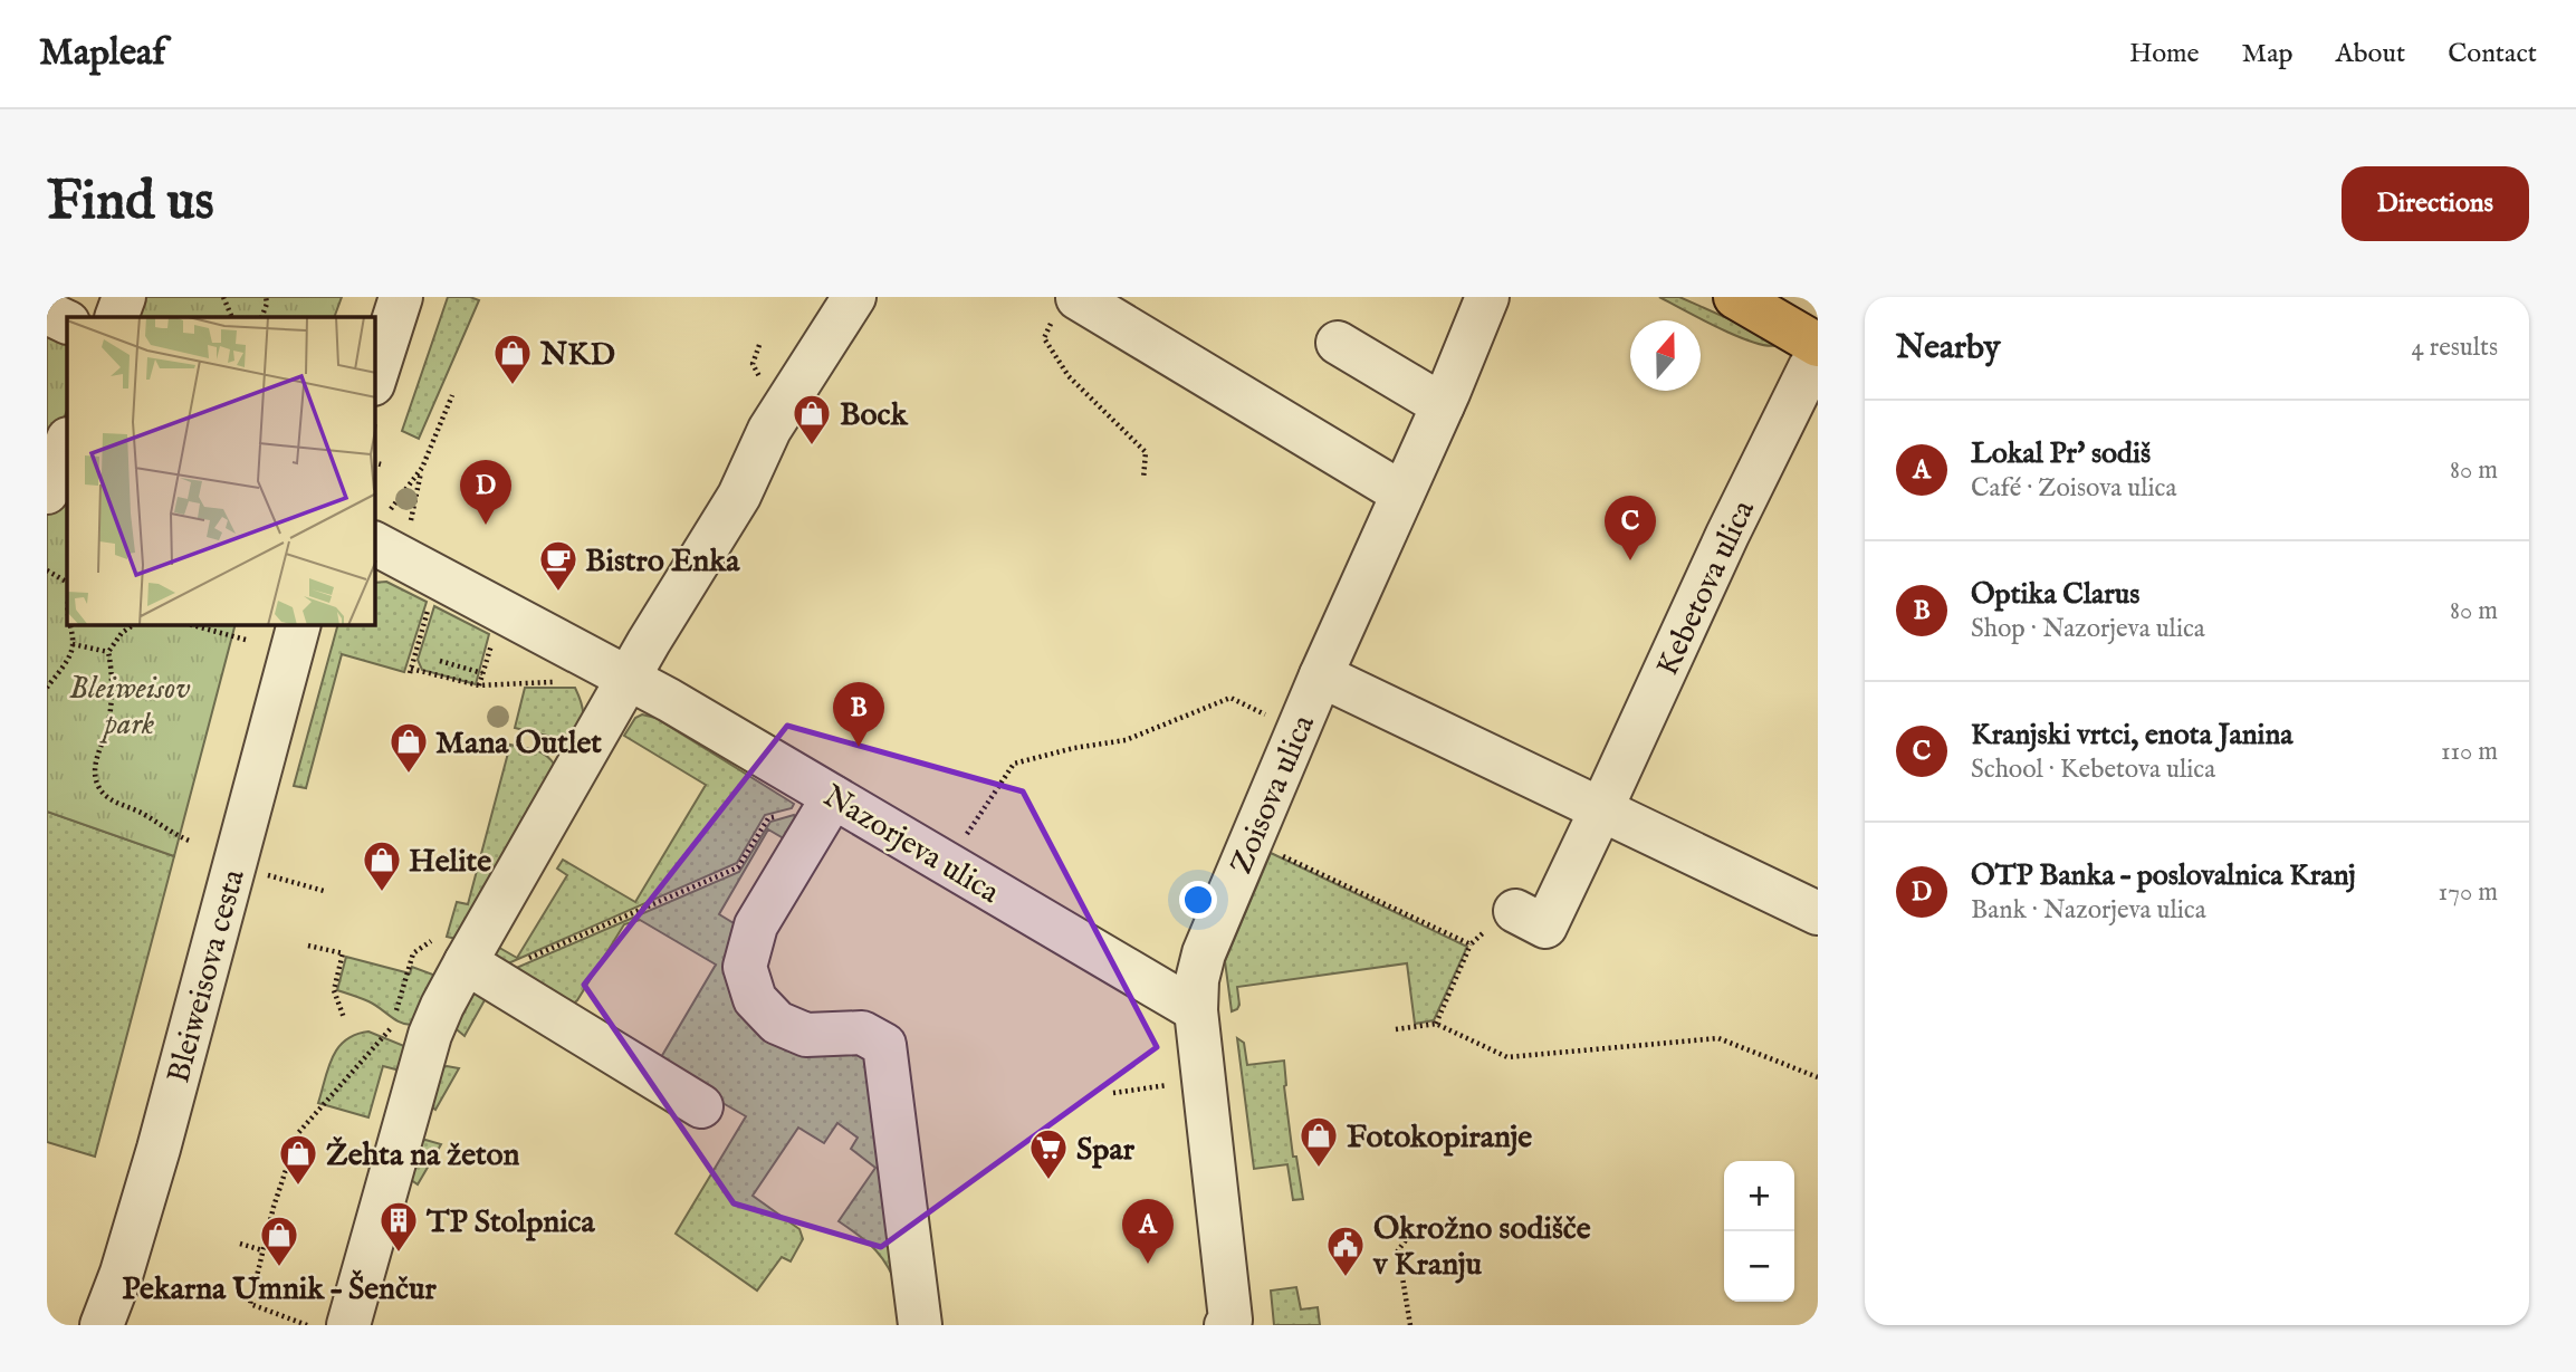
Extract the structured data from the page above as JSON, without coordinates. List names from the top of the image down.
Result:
{
  "streets": {
    "street": [
      "Kebetova ulica",
      "Zoisova ulica",
      "Nazorjeva ulica",
      "Bleiweisova cesta"
    ]
  },
  "crossings": [
    ["Zoisova ulica", "Nazorjeva ulica"]
  ],
  "parks": ["Bleiweisov park"],
  "places": {
    "shop": [
      "NKD",
      "Bock",
      "Mana Outlet",
      "Helite",
      "Fotokopiranje",
      "Žehta na žeton",
      "Pekarna Umnik – Šenčur"
    ],
    "cafe": ["Bistro Enka"],
    "supermarket": ["Spar"],
    "building": ["TP Stolpnica"],
    "public building": ["Okrožno sodišče v Kranju"]
  },
  "north": "top",
  "page": {
    "header": "Mapleaf",
    "nav": [
      "Home",
      "Map",
      "About",
      "Contact"
    ],
    "buttons": "Directions",
    "title": "Find us",
    "heading": ["Nearby", "4 results"],
    "list": [
      {
        "mark": "A",
        "name": "Lokal Pr' sodiš",
        "note": "Café · Zoisova ulica",
        "value": "80 m"
      },
      {
        "mark": "B",
        "name": "Optika Clarus",
        "note": "Shop · Nazorjeva ulica",
        "value": "80 m"
      },
      {
        "mark": "C",
        "name": "Kranjski vrtci, enota Janina",
        "note": "School · Kebetova ulica",
        "value": "110 m"
      },
      {
        "mark": "D",
        "name": "OTP Banka – poslovalnica Kranj",
        "note": "Bank · Nazorjeva ulica",
        "value": "170 m"
      }
    ],
    "pins": [
      "D",
      "C",
      "B",
      "A"
    ],
    "map_buttons": ["+", "−"]
  }
}
